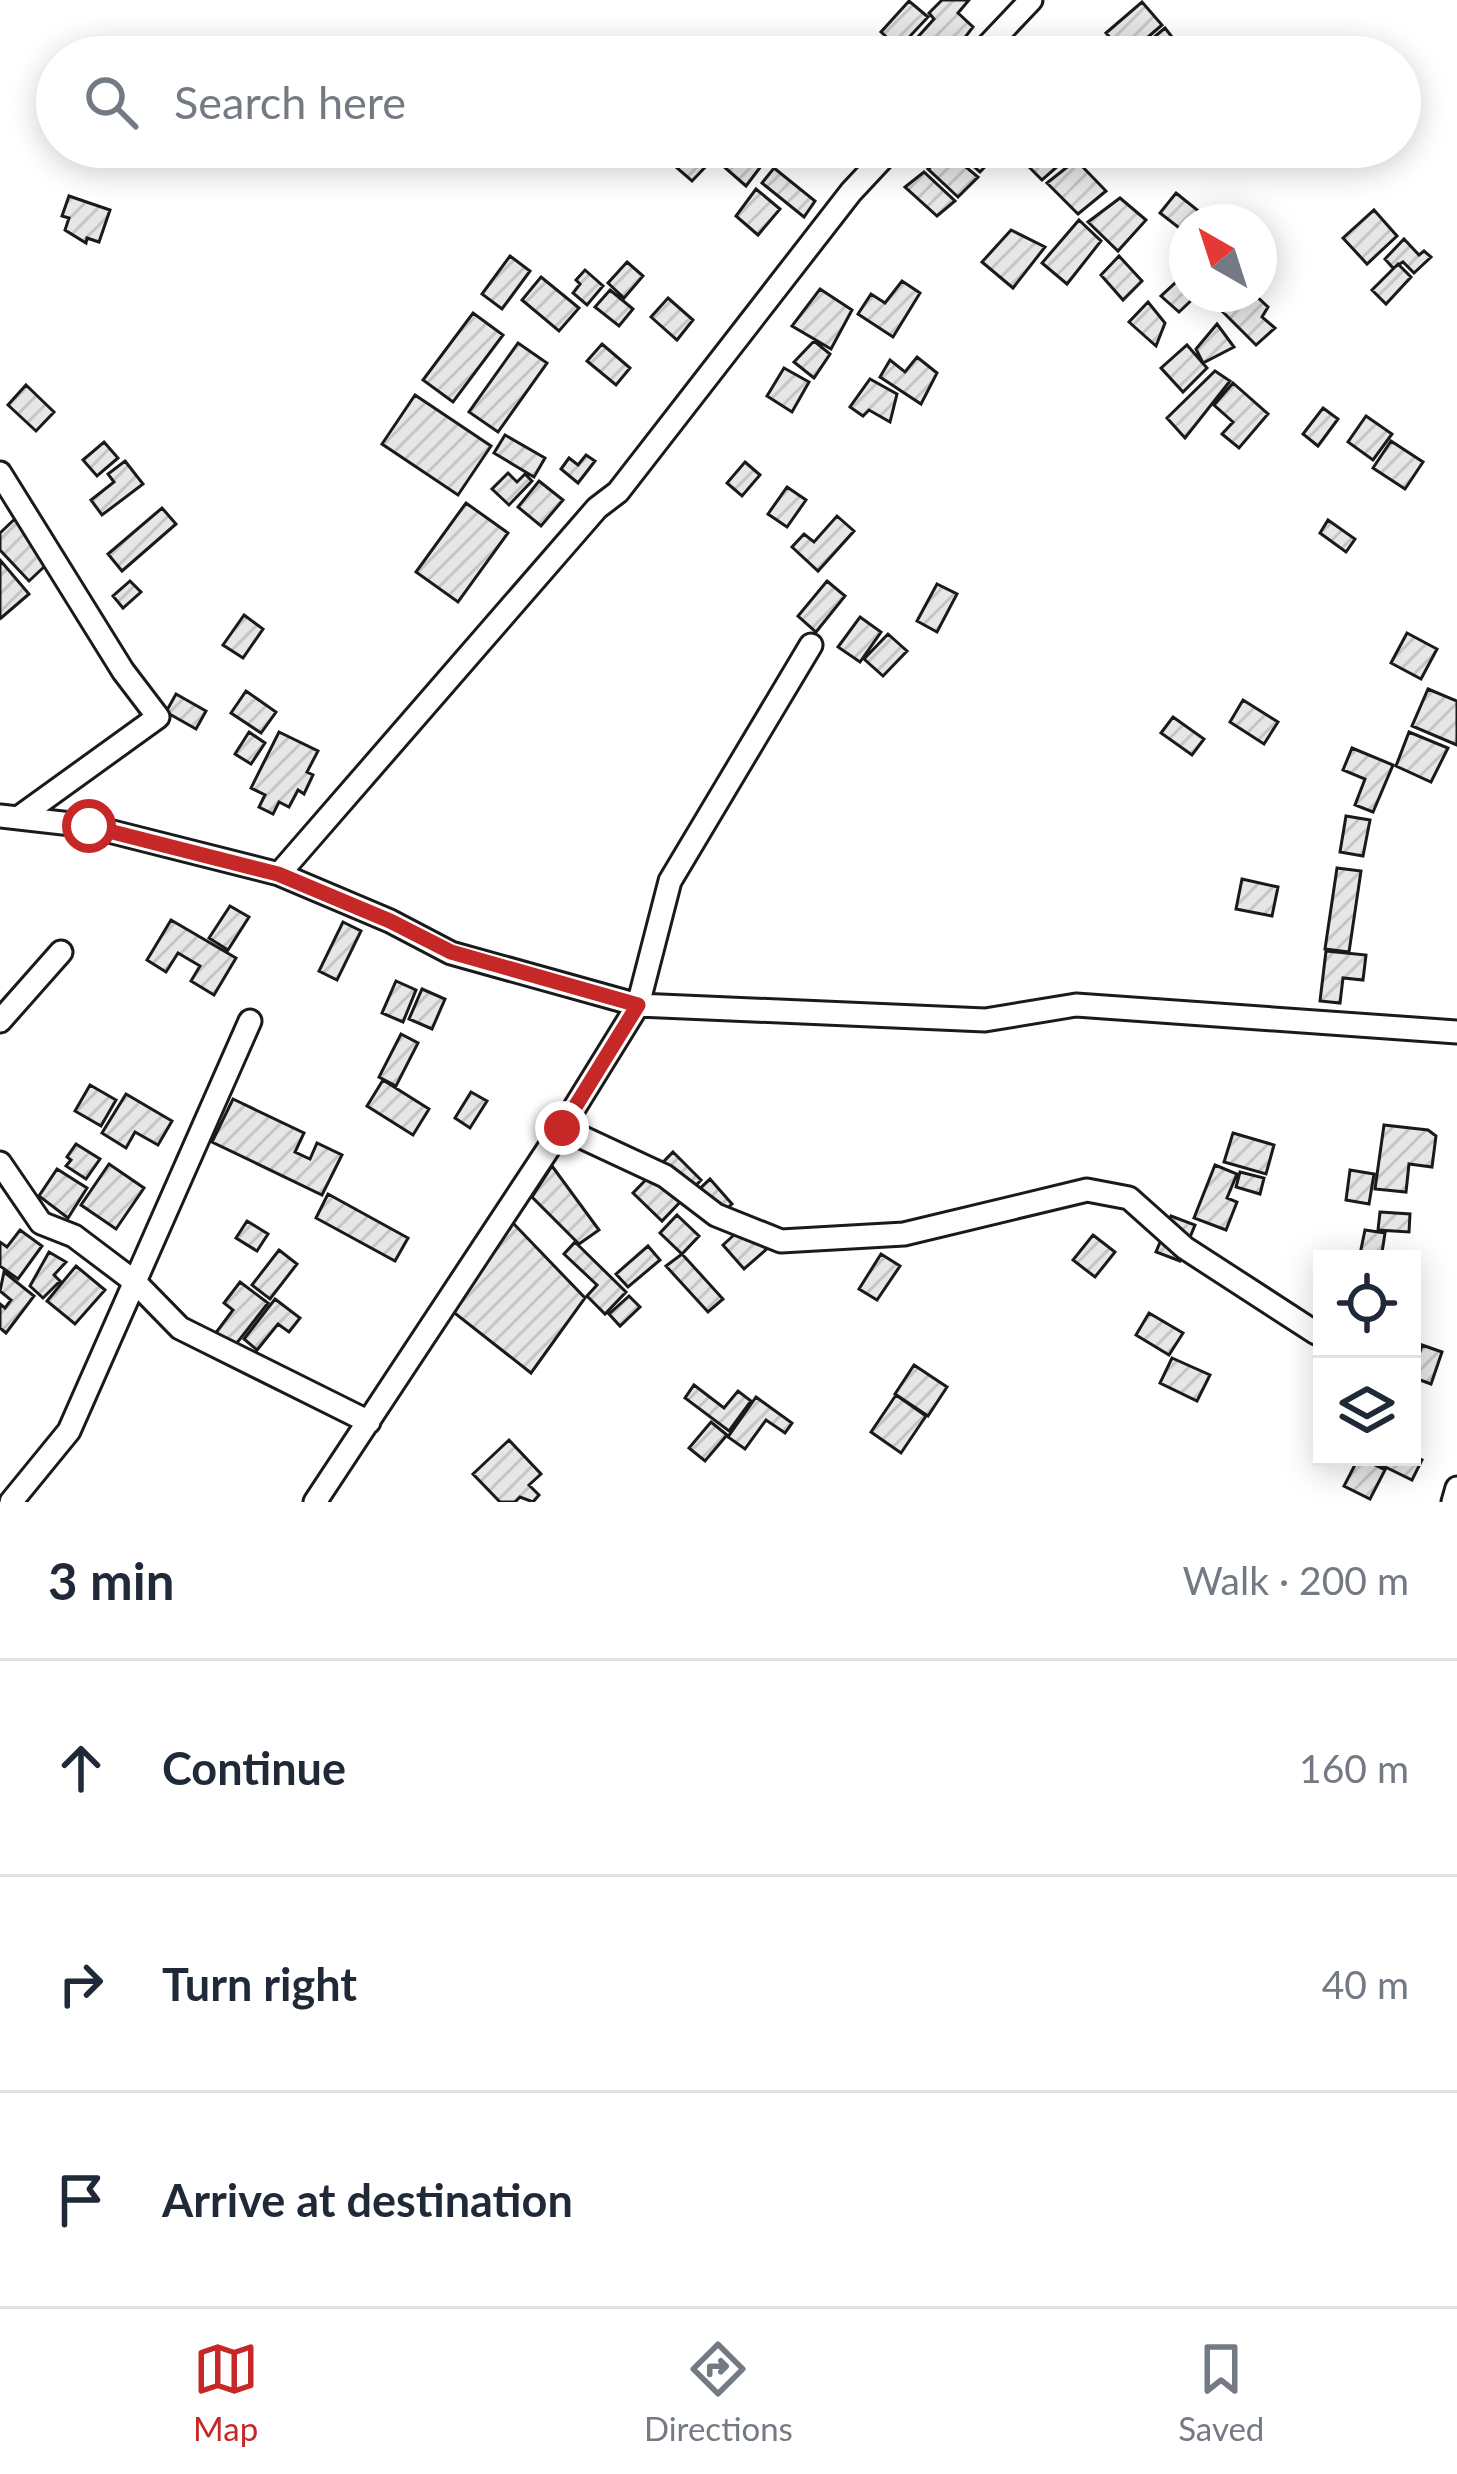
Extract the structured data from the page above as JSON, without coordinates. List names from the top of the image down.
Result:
{
  "north": "top left",
  "page": {
    "search": "Search here",
    "heading": ["3 min", "Walk · 200 m"],
    "list": [
      ["Continue", "160 m"],
      ["Turn right", "40 m"],
      "Arrive at destination"
    ],
    "nav": ["Map", "Directions", "Saved"]
  }
}
